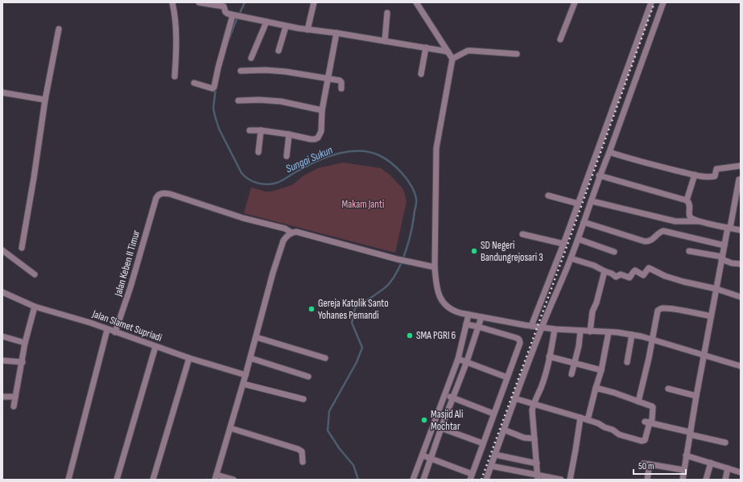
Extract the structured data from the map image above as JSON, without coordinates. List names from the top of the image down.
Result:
{
  "streets": {
    "street": ["Jalan Keben II Timur", "Jalan Slamet Supriadi"]
  },
  "crossings": [
    ["Jalan Keben II Timur", "Jalan Slamet Supriadi"]
  ],
  "water": ["Sungai Sukun"],
  "parks": ["Makam Janti"],
  "places": [
    "SD Negeri Bandungrejosari 3",
    "Gereja Katolik Santo Yohanes Pemandi",
    "SMA PGRI 6",
    "Masjid Ali Mochtar"
  ],
  "scale_bar": "50 m"
}
